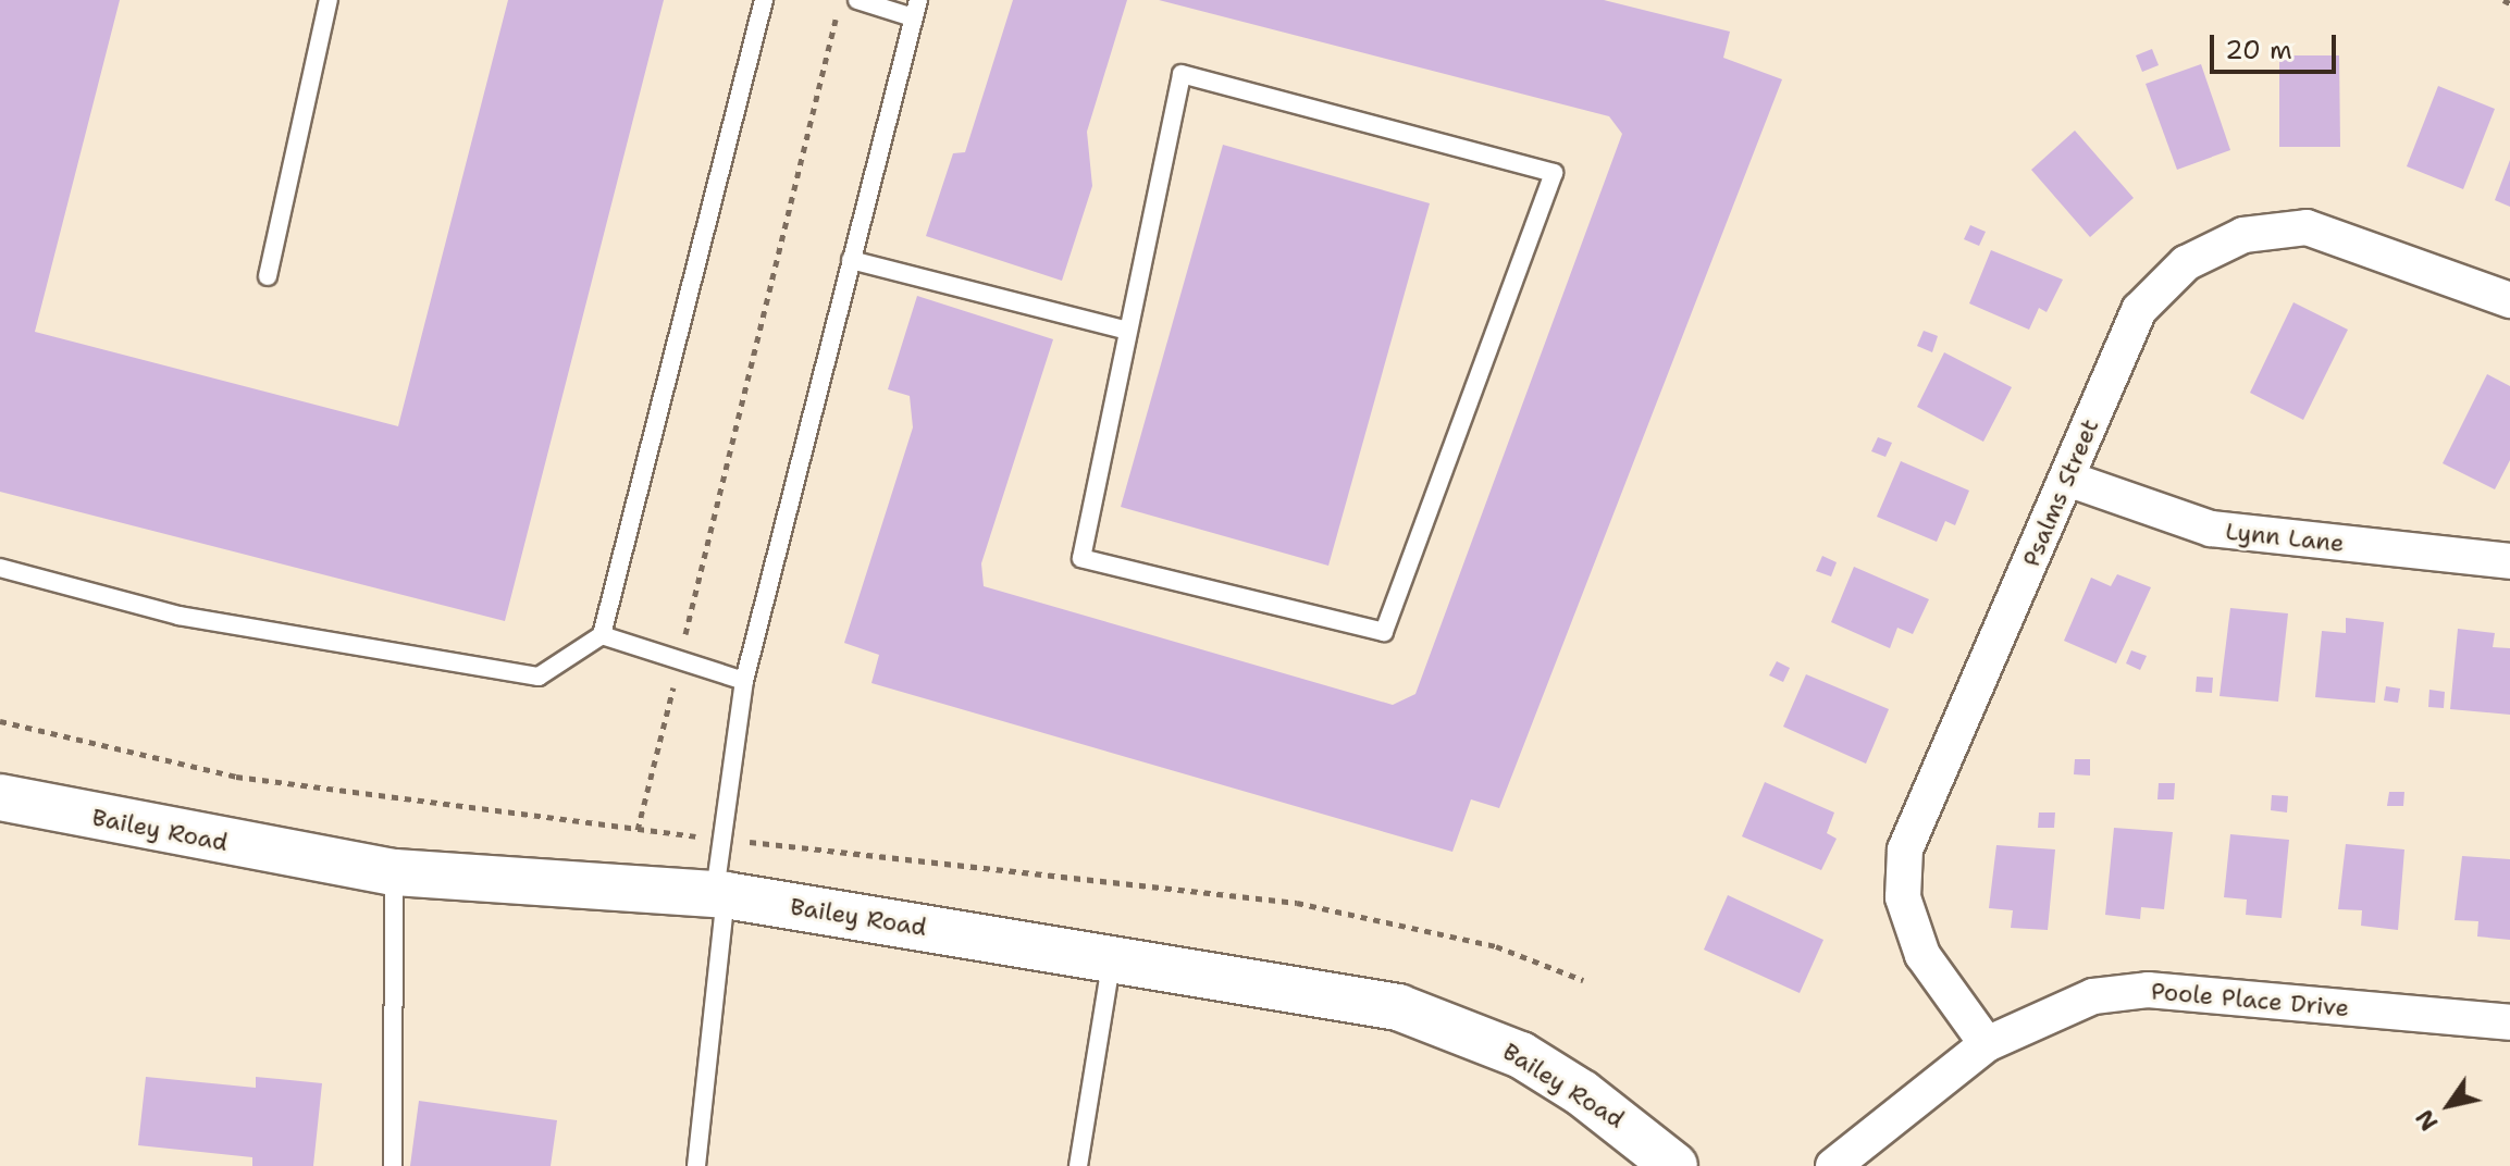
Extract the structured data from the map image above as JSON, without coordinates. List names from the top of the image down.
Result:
{
  "streets": {
    "street": [
      "Psalms Street",
      "Lynn Lane",
      "Bailey Road",
      "Poole Place Drive"
    ]
  },
  "crossings": [
    ["Psalms Street", "Lynn Lane"],
    ["Psalms Street", "Poole Place Drive"]
  ],
  "scale_bar": "20 m",
  "north": "bottom left"
}
